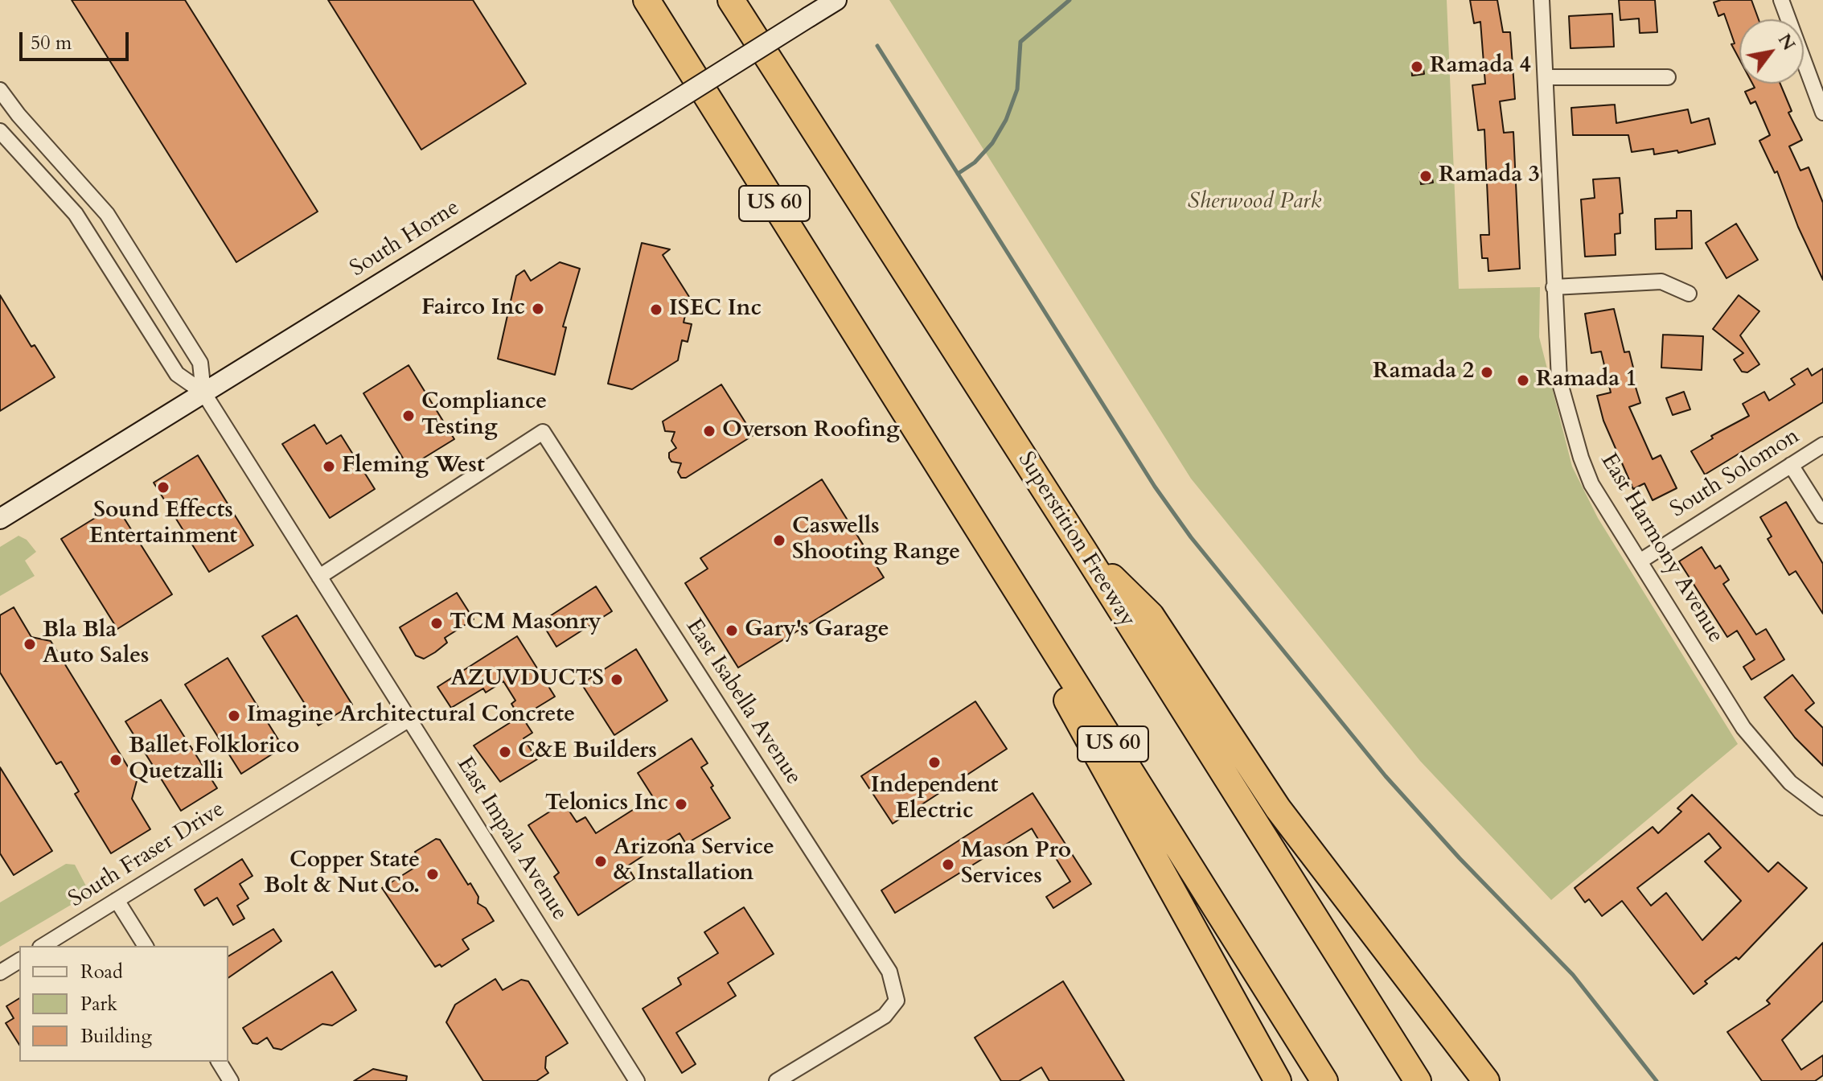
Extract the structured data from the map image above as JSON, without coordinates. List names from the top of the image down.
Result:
{
  "streets": {
    "highway": ["US 60", "Superstition Freeway"],
    "street": [
      "South Horne",
      "South Solomon",
      "East Harmony Avenue",
      "East Isabella Avenue",
      "East Impala Avenue",
      "South Fraser Drive"
    ]
  },
  "crossings": [
    ["South Horne", "East Impala Avenue"],
    ["South Solomon", "East Harmony Avenue"],
    ["East Isabella Avenue", "East Impala Avenue"],
    ["East Impala Avenue", "South Fraser Drive"]
  ],
  "parks": ["Sherwood Park"],
  "places": [
    "Ramada 4",
    "Ramada 3",
    "Fairco Inc",
    "ISEC Inc",
    "Ramada 2",
    "Ramada 1",
    "Compliance Testing",
    "Overson Roofing",
    "Fleming West",
    "Sound Effects Entertainment",
    "Caswells Shooting Range",
    "TCM Masonry",
    "Gary's Garage",
    "Bla Bla Auto Sales",
    "AZUVDUCTS",
    "Imagine Architectural Concrete",
    "C&E Builders",
    "Ballet Folklorico Quetzalli",
    "Independent Electric",
    "Telonics Inc",
    "Arizona Service & Installation",
    "Mason Pro Services",
    "Copper State Bolt & Nut Co."
  ],
  "legend": ["Road", "Park", "Building"],
  "scale_bar": "50 m",
  "north": "top right"
}
